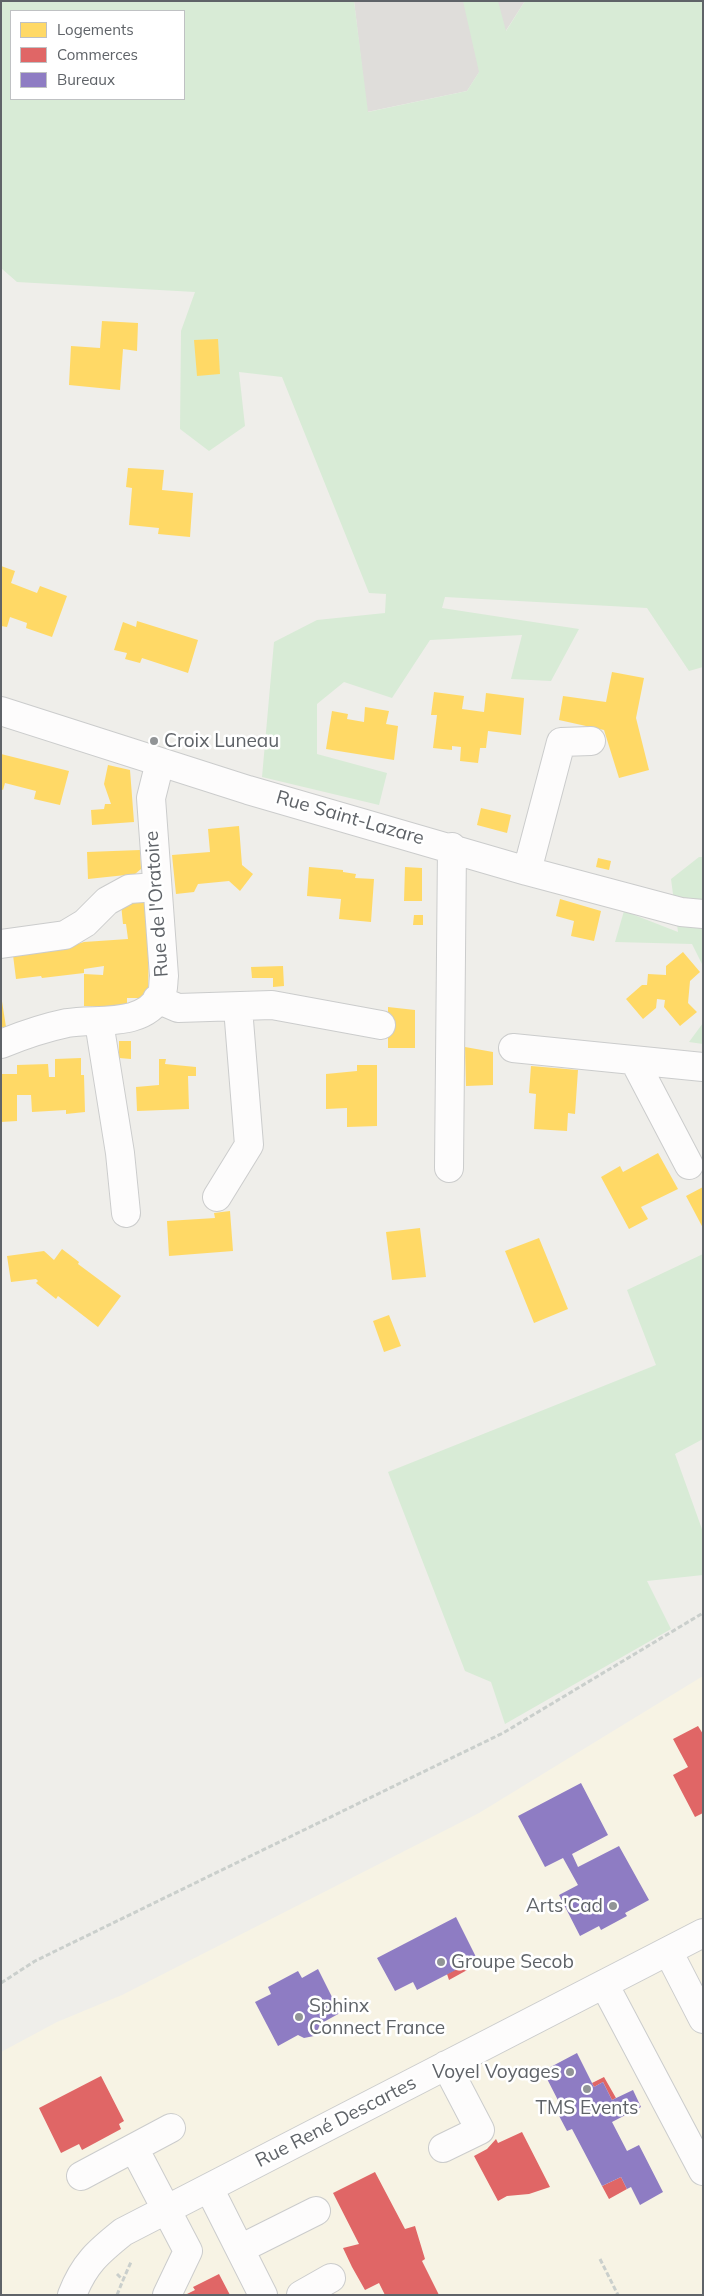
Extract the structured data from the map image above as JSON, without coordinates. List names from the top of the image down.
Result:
{
  "streets": {
    "street": ["Rue Saint-Lazare", "Rue de l'Oratoire", "Rue René Descartes"]
  },
  "crossings": [
    ["Rue Saint-Lazare", "Rue de l'Oratoire"]
  ],
  "places": [
    "Croix Luneau",
    "Arts'Cad",
    "Groupe Secob",
    "Sphinx Connect France",
    "Voyel Voyages",
    "TMS Events"
  ],
  "legend": ["Logements", "Commerces", "Bureaux"]
}
